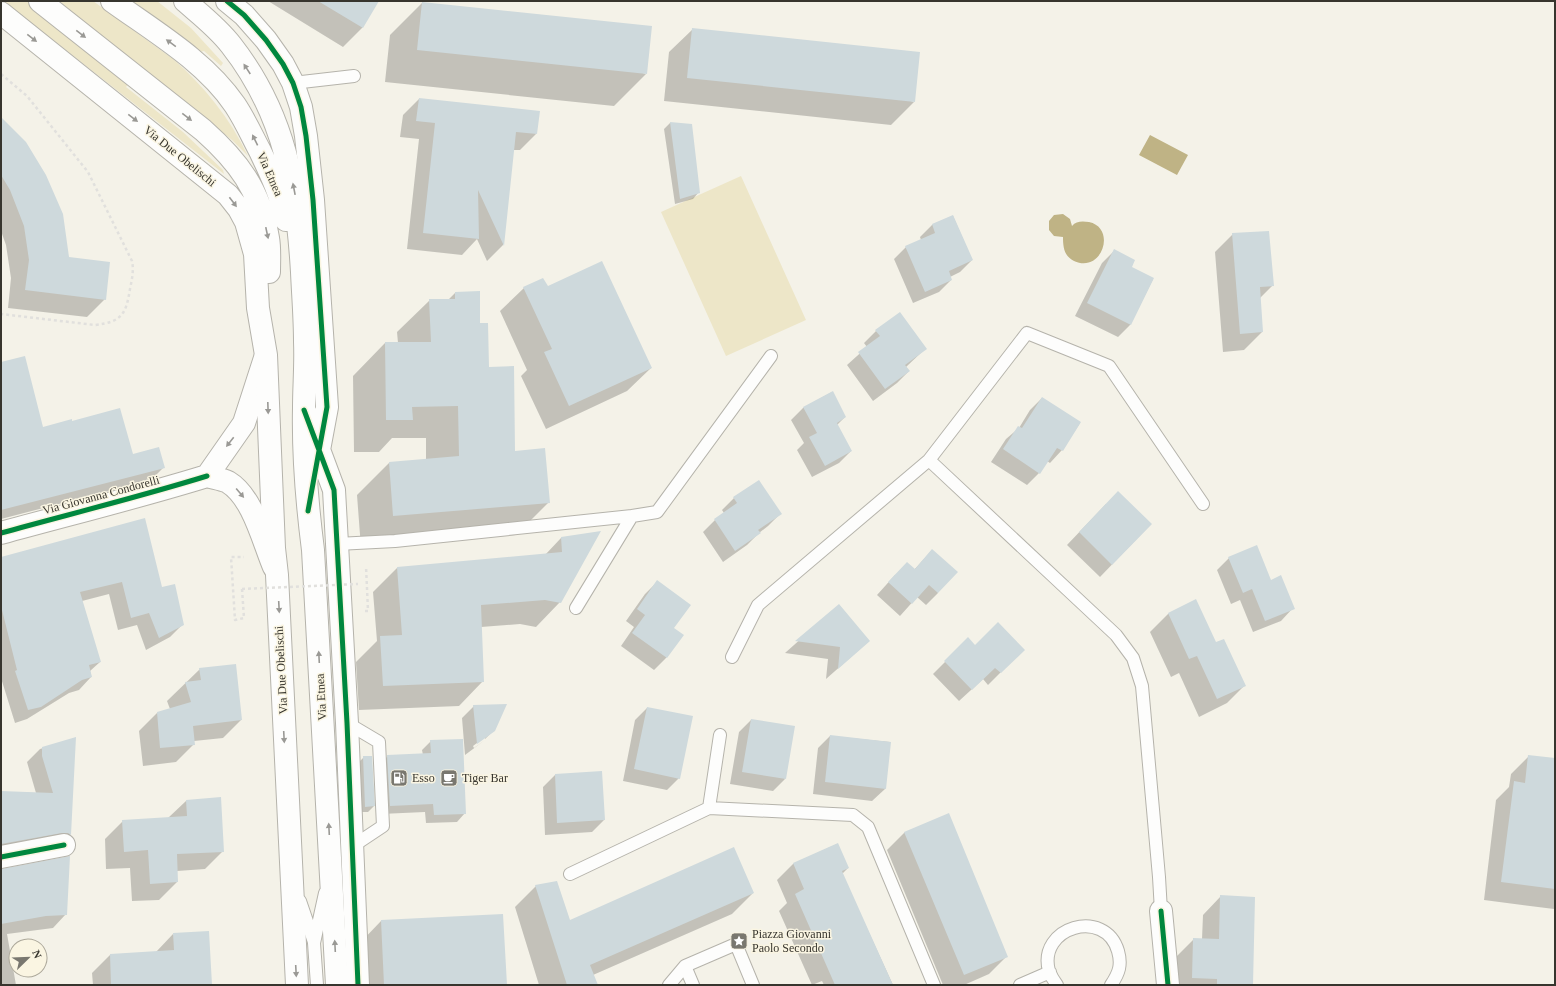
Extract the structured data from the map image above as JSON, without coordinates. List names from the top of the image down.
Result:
{
  "streets": {
    "main road": ["Via Due Obelischi", "Via Etnea", "Via Giovanna Condorelli"]
  },
  "places": {
    "fuel station": ["Esso"],
    "cafe": ["Tiger Bar"],
    "place": ["Piazza Giovanni Paolo Secondo"]
  },
  "north": "top right"
}
